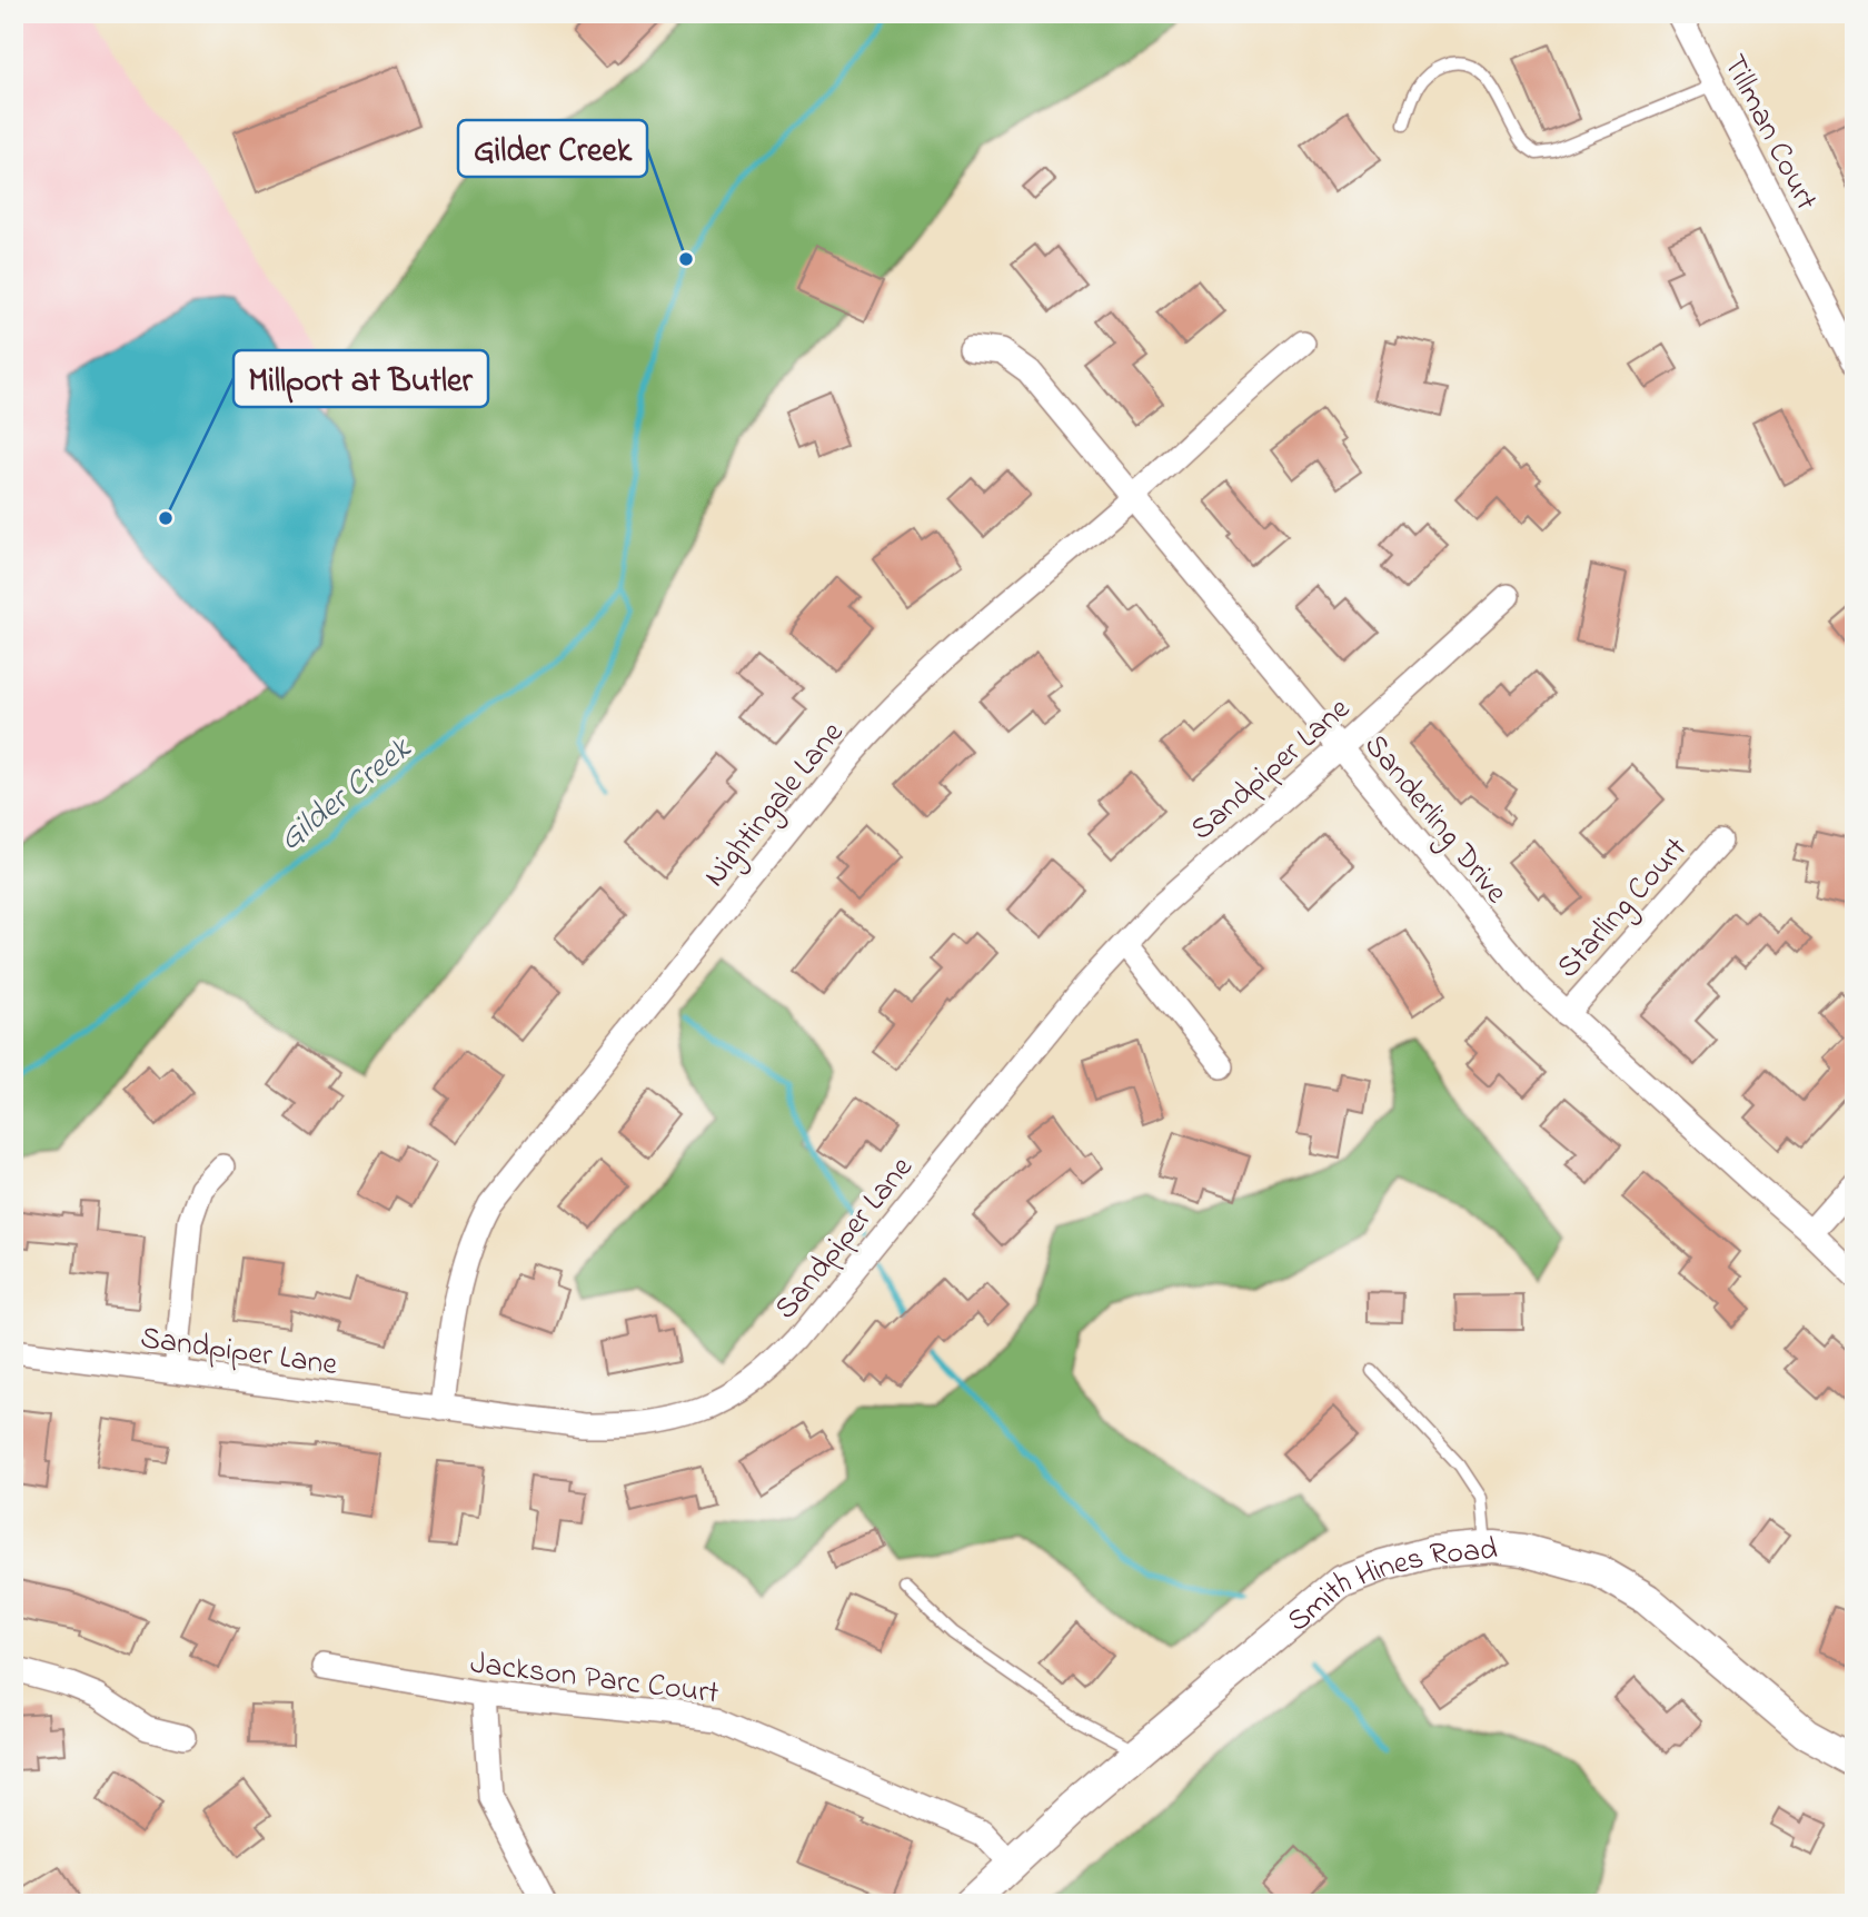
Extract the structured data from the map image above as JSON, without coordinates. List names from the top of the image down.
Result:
{
  "streets": {
    "street": [
      "Tillman Court",
      "Sandpiper Lane",
      "Nightingale Lane",
      "Sanderling Drive",
      "Starling Court",
      "Smith Hines Road",
      "Jackson Parc Court"
    ]
  },
  "crossings": [
    ["Sandpiper Lane", "Nightingale Lane"],
    ["Sandpiper Lane", "Sanderling Drive"],
    ["Nightingale Lane", "Sanderling Drive"],
    ["Sanderling Drive", "Starling Court"],
    ["Smith Hines Road", "Jackson Parc Court"]
  ],
  "water": ["Gilder Creek"],
  "places": ["Gilder Creek", "Millport at Butler"]
}
